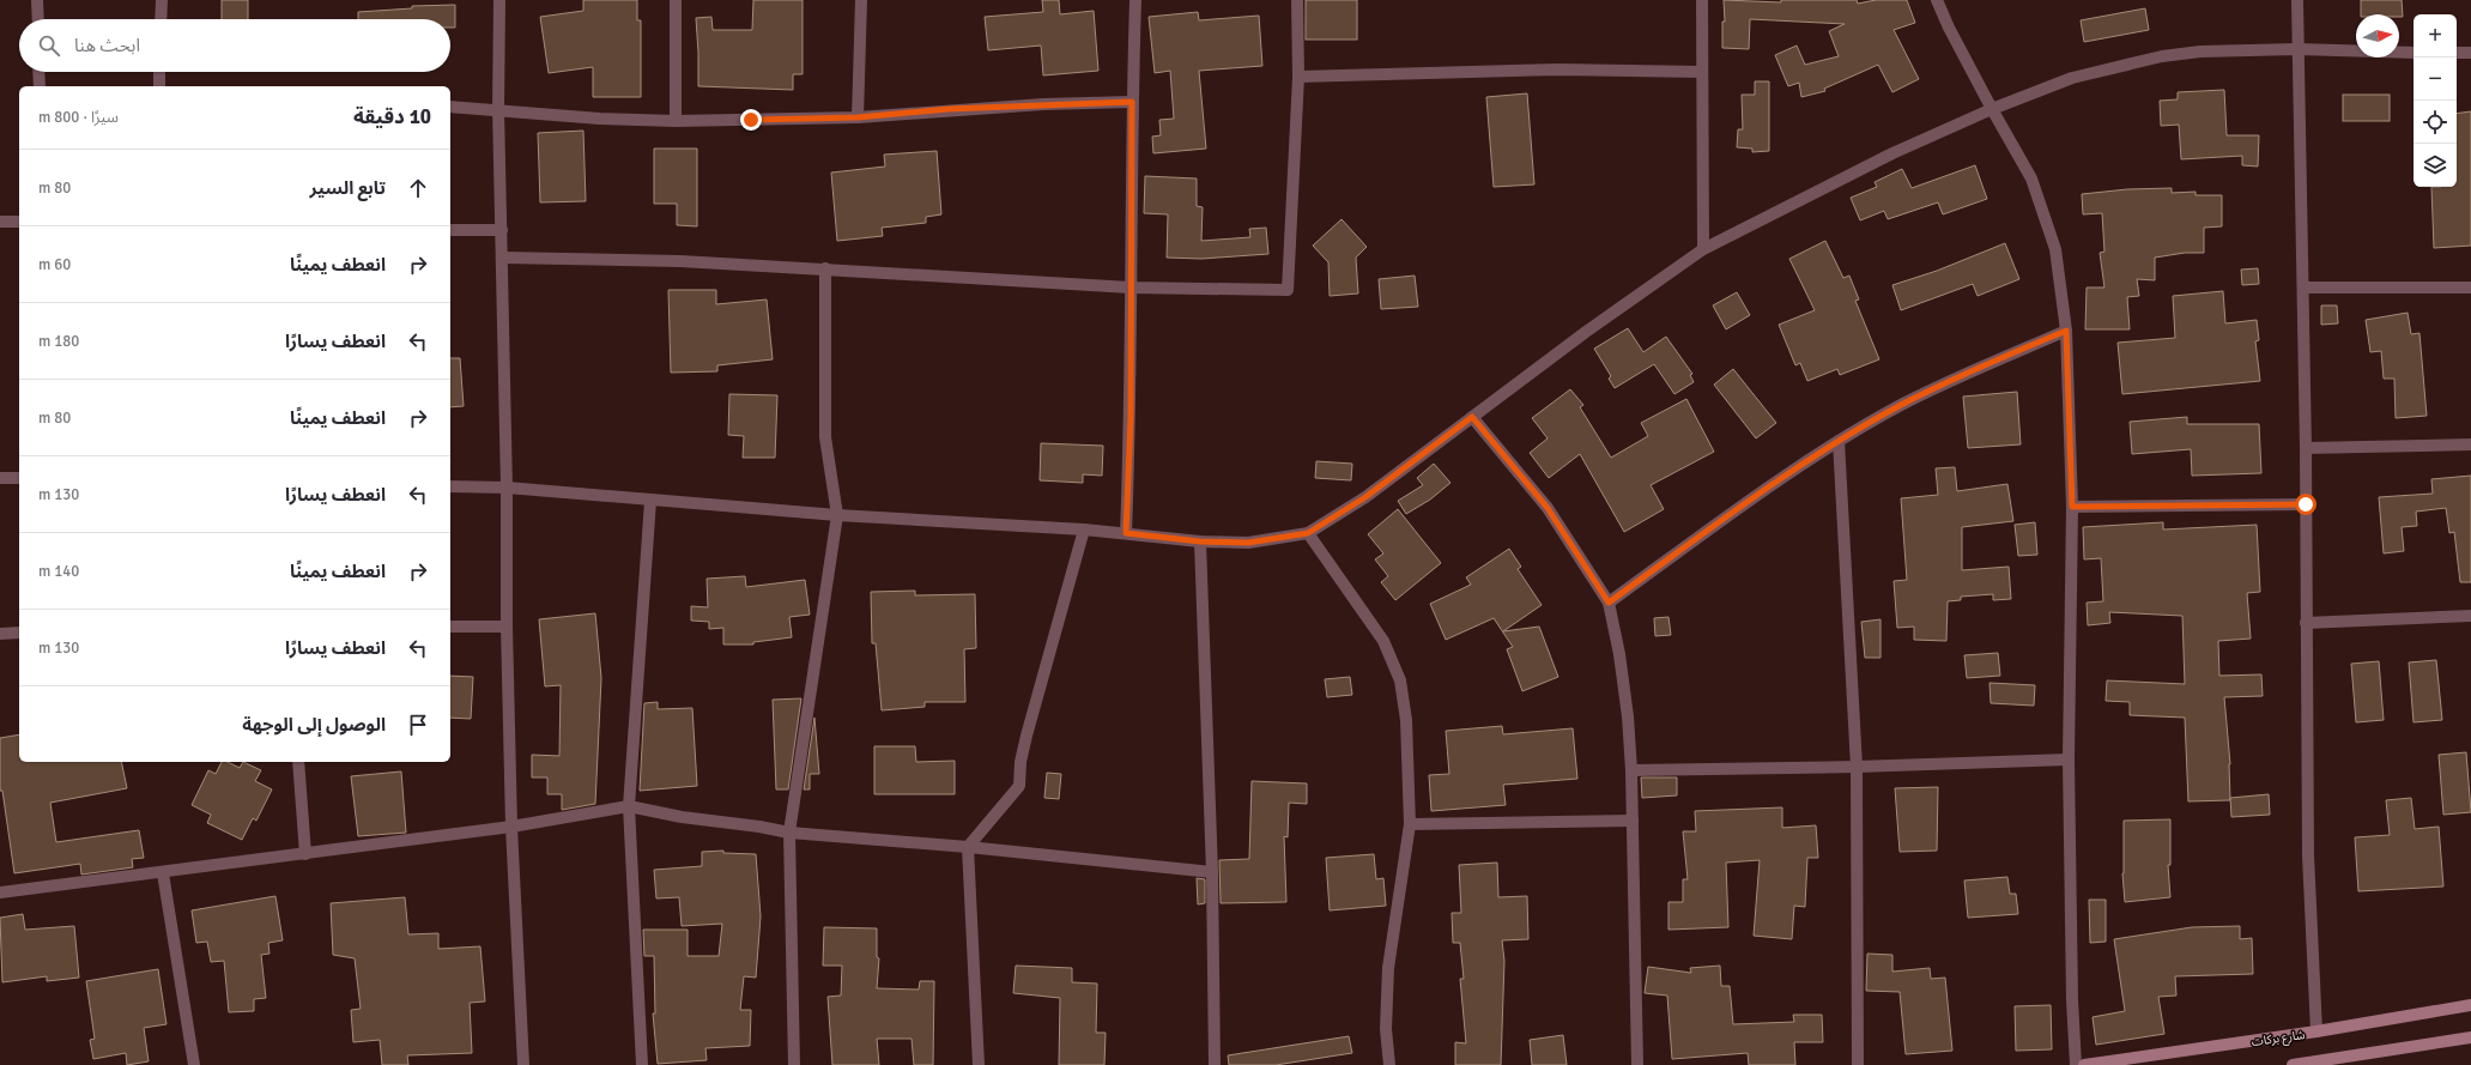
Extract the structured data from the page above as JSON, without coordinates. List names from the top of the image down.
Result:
{
  "streets": {
    "main road": ["شارع بركات"]
  },
  "north": "right",
  "page": {
    "map_buttons": ["+", "−"],
    "search": "ابحث هنا",
    "heading": ["10 دقيقة", "سيرًا · 800 m"],
    "list": [
      ["تابع السير", "80 m"],
      ["انعطف يمينًا", "60 m"],
      ["انعطف يسارًا", "180 m"],
      ["انعطف يمينًا", "80 m"],
      ["انعطف يسارًا", "130 m"],
      ["انعطف يمينًا", "140 m"],
      ["انعطف يسارًا", "130 m"],
      "الوصول إلى الوجهة"
    ]
  }
}
